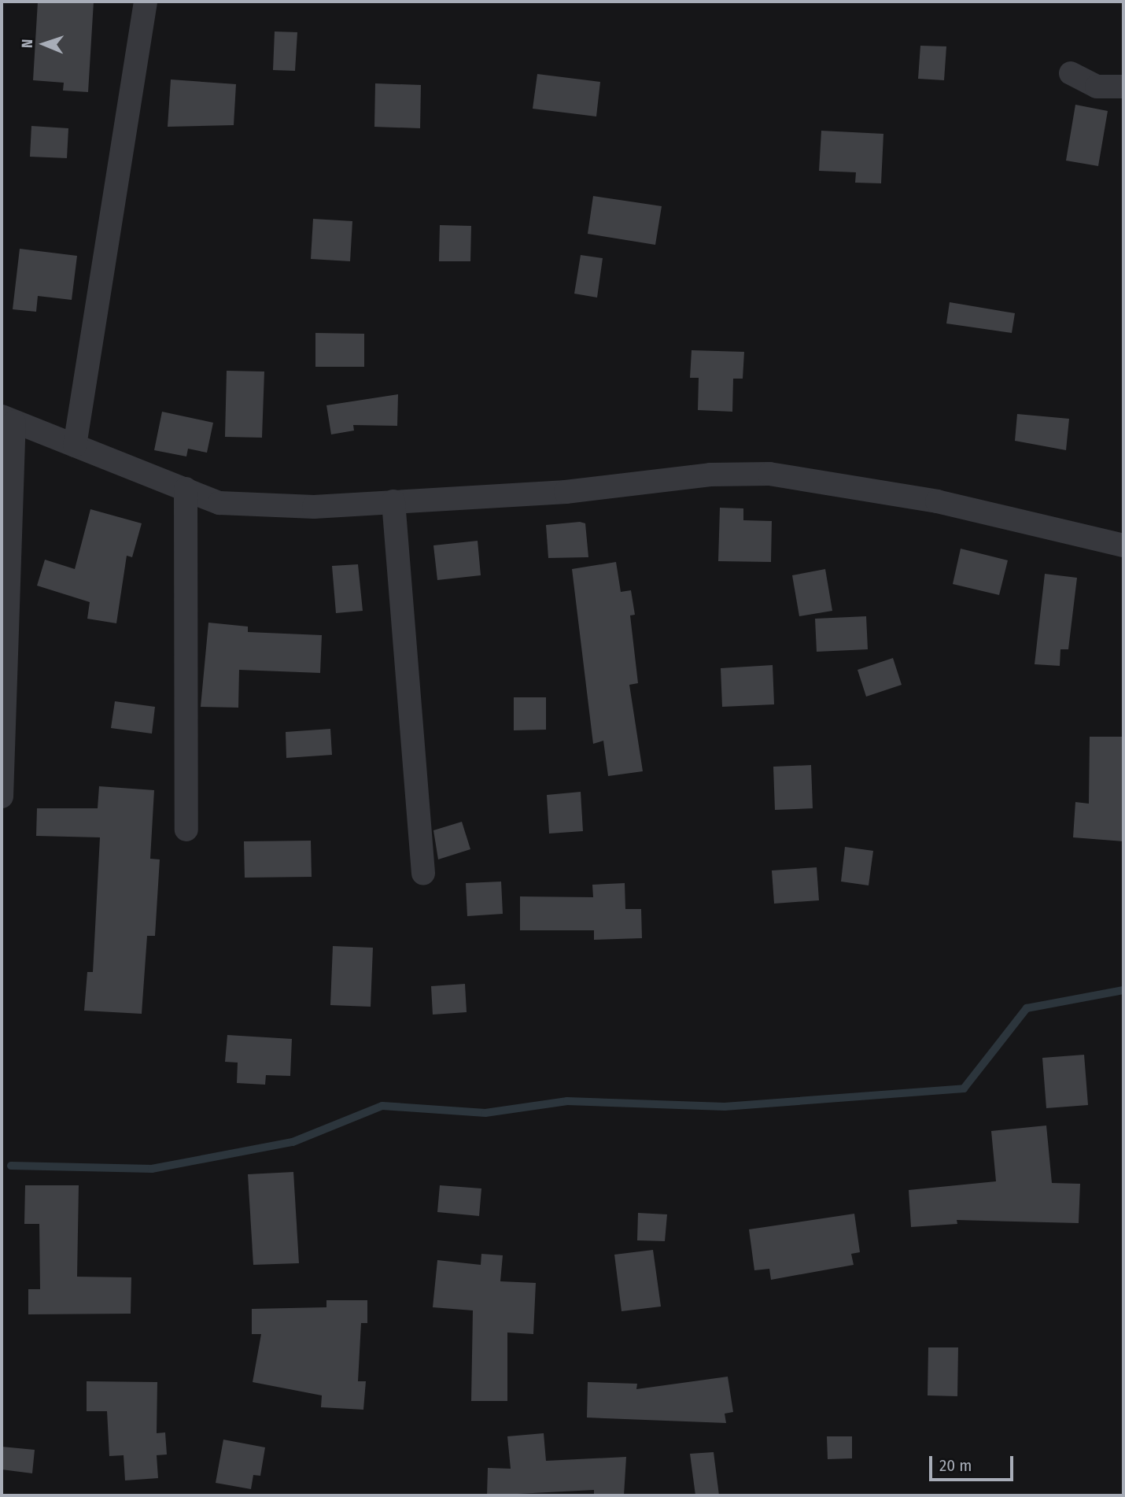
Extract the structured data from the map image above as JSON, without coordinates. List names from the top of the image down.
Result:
{
  "scale_bar": "20 m",
  "north": "left"
}
